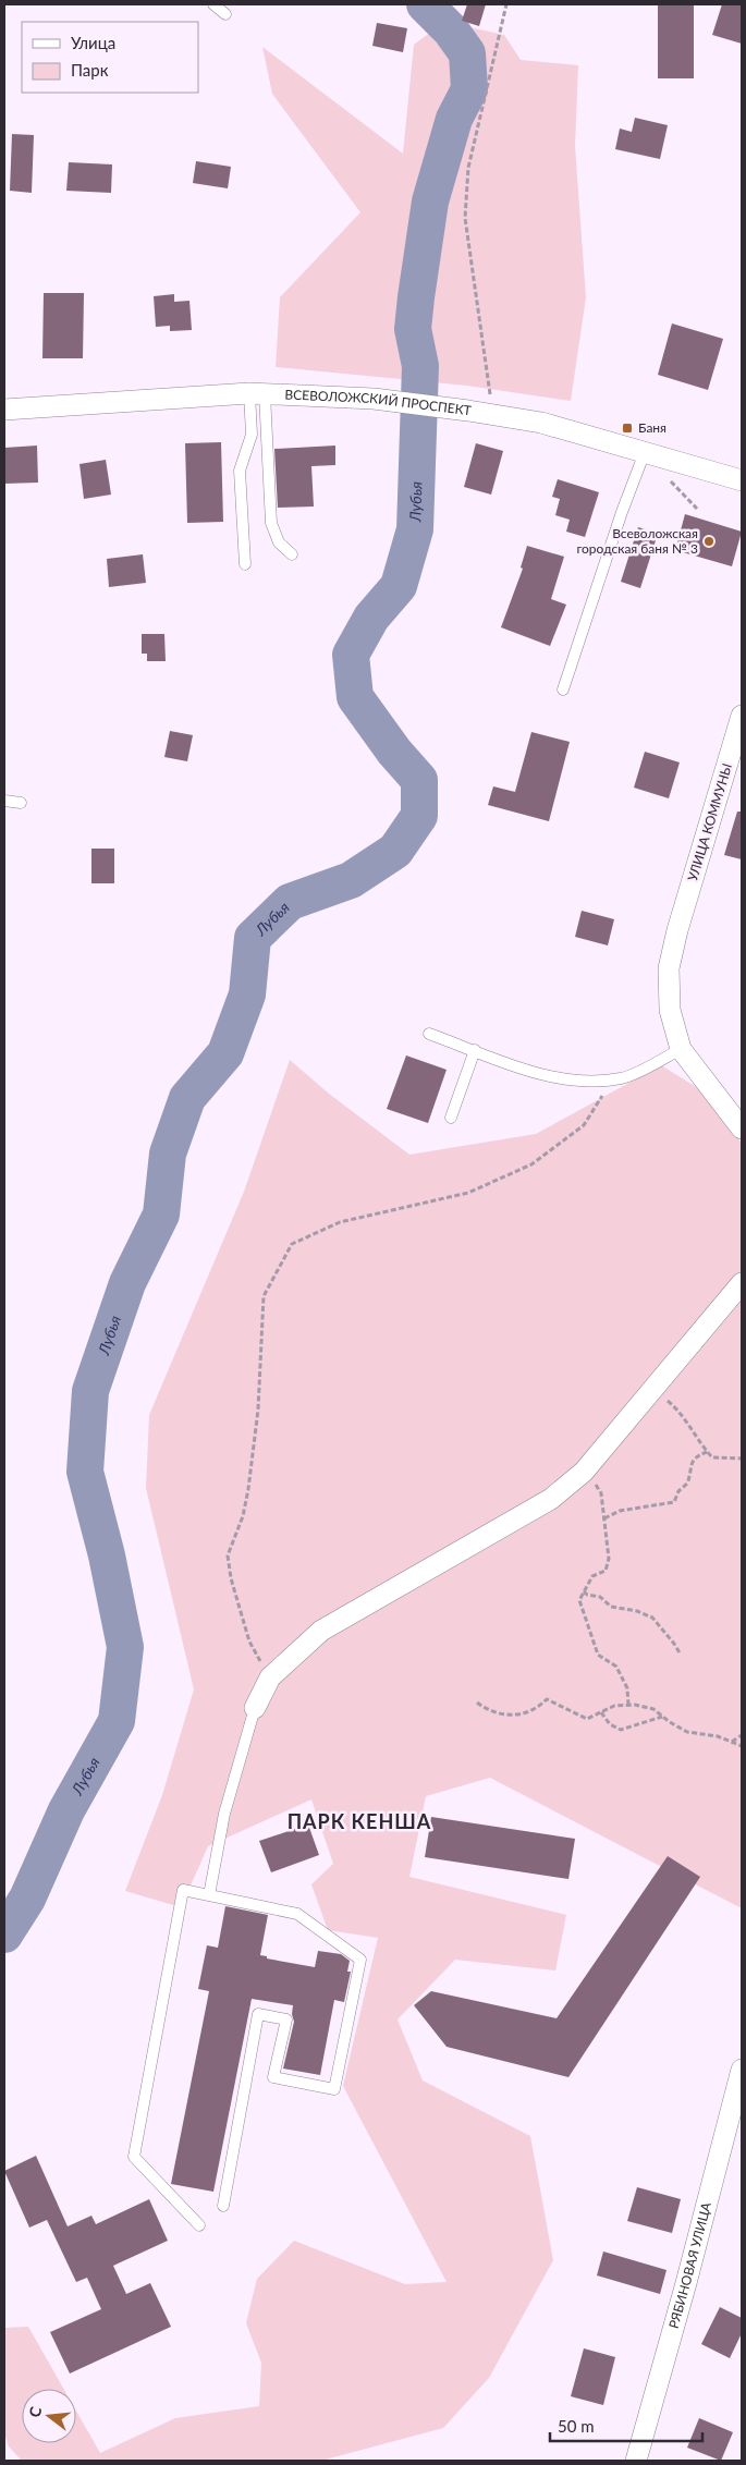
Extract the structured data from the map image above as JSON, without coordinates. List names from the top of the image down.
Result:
{
  "streets": {
    "street": ["ВСЕВОЛОЖСКИЙ ПРОСПЕКТ", "УЛИЦА КОММУНЫ", "РЯБИНОВАЯ УЛИЦА"]
  },
  "districts": ["ПАРК КЕНША"],
  "water": ["Лубья"],
  "places": {
    "transit": ["Баня"],
    "other": ["Всеволожская городская баня № 3"]
  },
  "legend": ["Улица", "Парк"],
  "scale_bar": "50 m",
  "north": "left"
}
